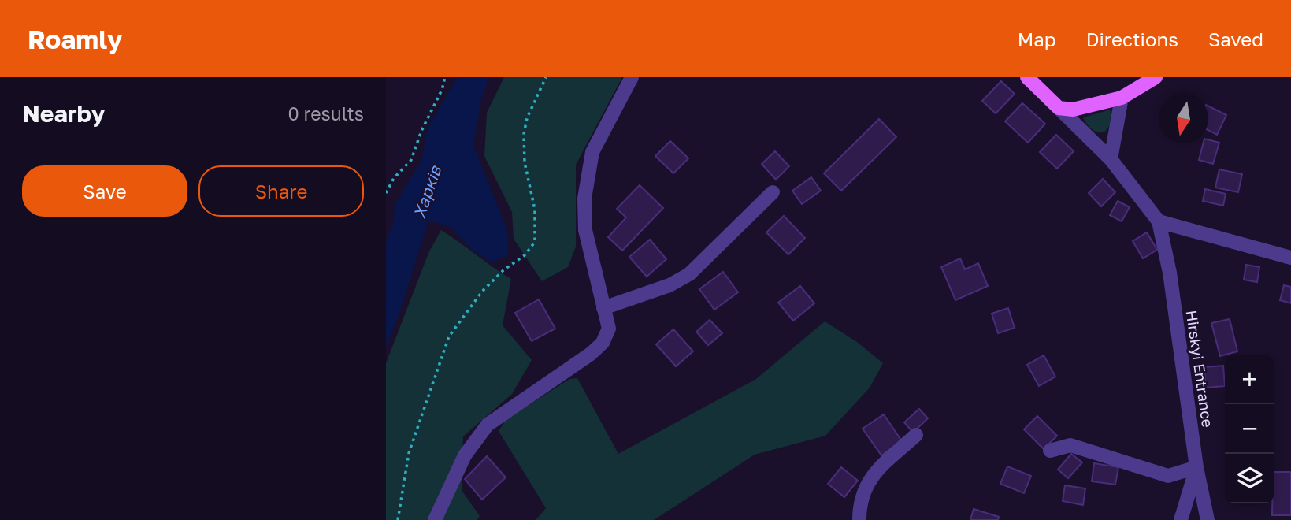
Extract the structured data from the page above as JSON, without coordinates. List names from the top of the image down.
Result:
{
  "streets": {
    "street": ["Hirskyi Entrance"]
  },
  "water": ["Харків"],
  "north": "bottom",
  "page": {
    "header": "Roamly",
    "nav": ["Map", "Directions", "Saved"],
    "heading": ["Nearby", "0 results"],
    "buttons": ["Save", "Share"],
    "map_buttons": ["+", "−"]
  }
}
